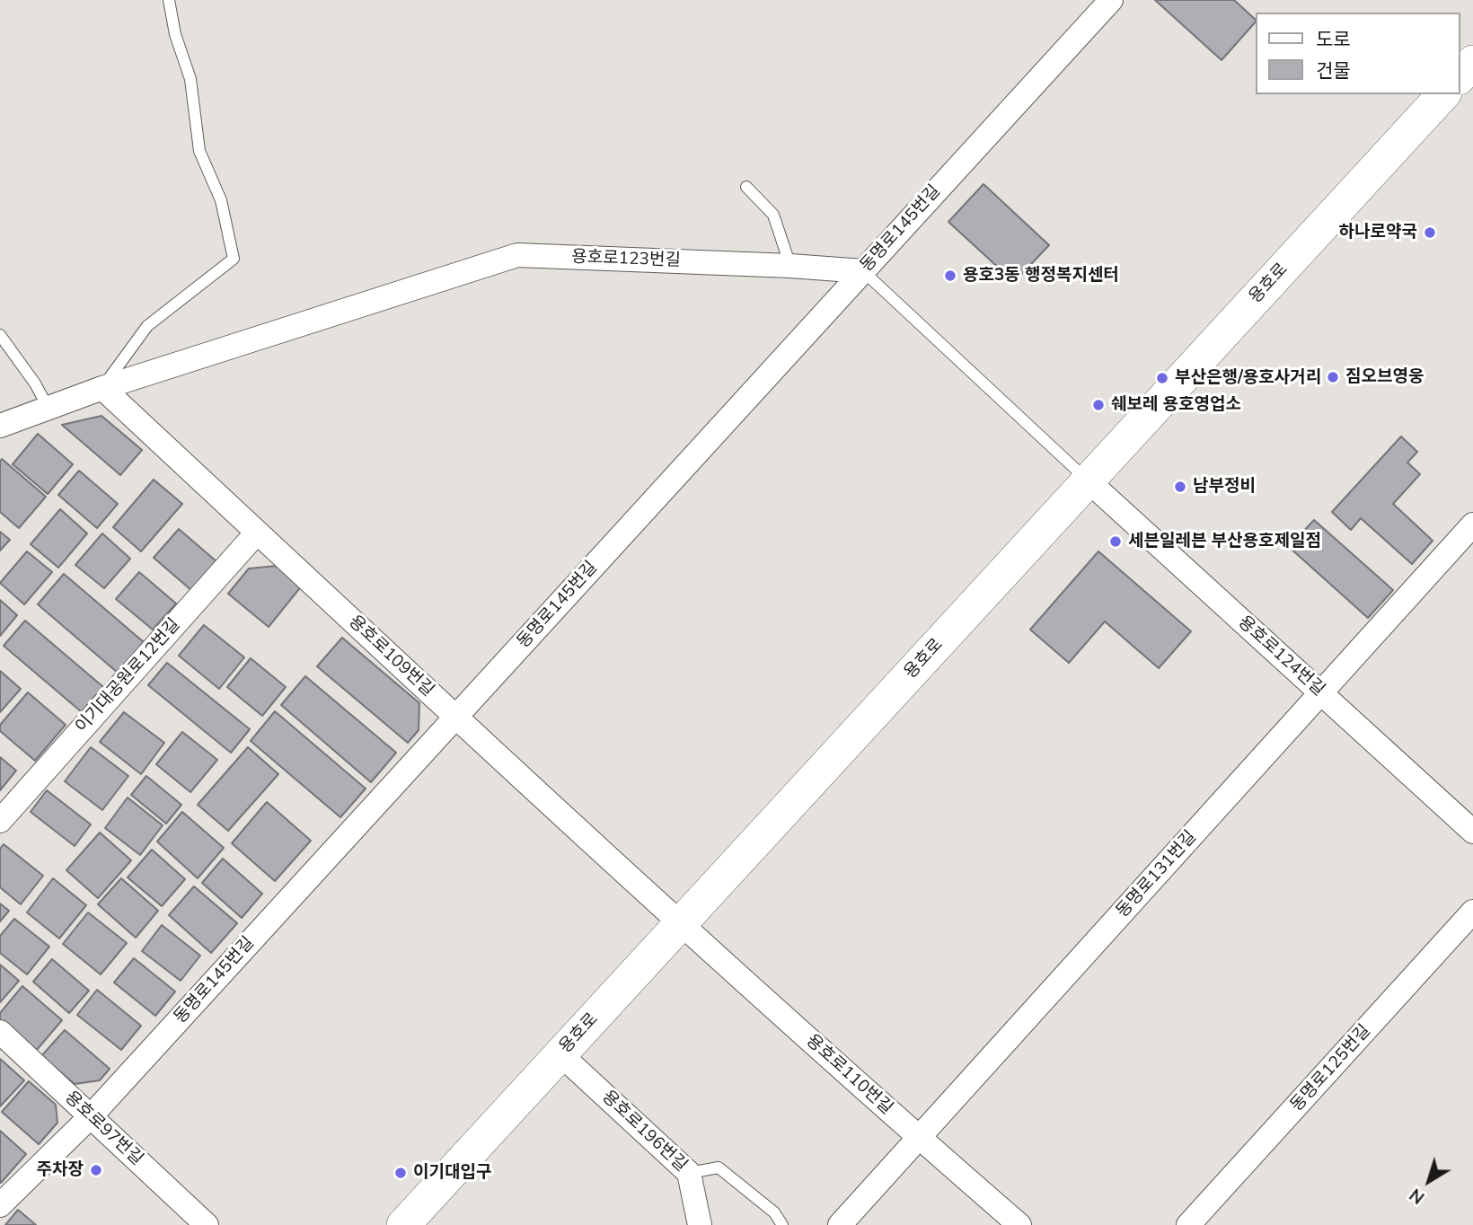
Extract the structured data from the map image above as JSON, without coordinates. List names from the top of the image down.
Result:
{
  "streets": {
    "main road": ["용호로"],
    "street": [
      "동명로145번길",
      "용호로123번길",
      "용호로109번길",
      "용호로124번길",
      "이기대공원로12번길",
      "동명로131번길",
      "동명로125번길",
      "용호로110번길",
      "용호로97번길",
      "용호로196번길"
    ]
  },
  "crossings": [
    ["동명로145번길", "용호로123번길"],
    ["동명로145번길", "용호로109번길"],
    ["동명로145번길", "용호로97번길"],
    ["용호로123번길", "용호로109번길"],
    ["용호로", "용호로109번길"],
    ["용호로", "용호로124번길"],
    ["용호로", "용호로110번길"],
    ["용호로", "용호로196번길"],
    ["용호로109번길", "이기대공원로12번길"],
    ["용호로109번길", "용호로110번길"],
    ["용호로124번길", "동명로131번길"],
    ["동명로131번길", "용호로110번길"]
  ],
  "places": [
    "하나로약국",
    "용호3동 행정복지센터",
    "짐오브영웅",
    "부산은행/용호사거리",
    "쉐보레 용호영업소",
    "남부정비",
    "세븐일레븐 부산용호제일점",
    "주차장",
    "이기대입구"
  ],
  "legend": ["도로", "건물"],
  "north": "bottom left"
}
